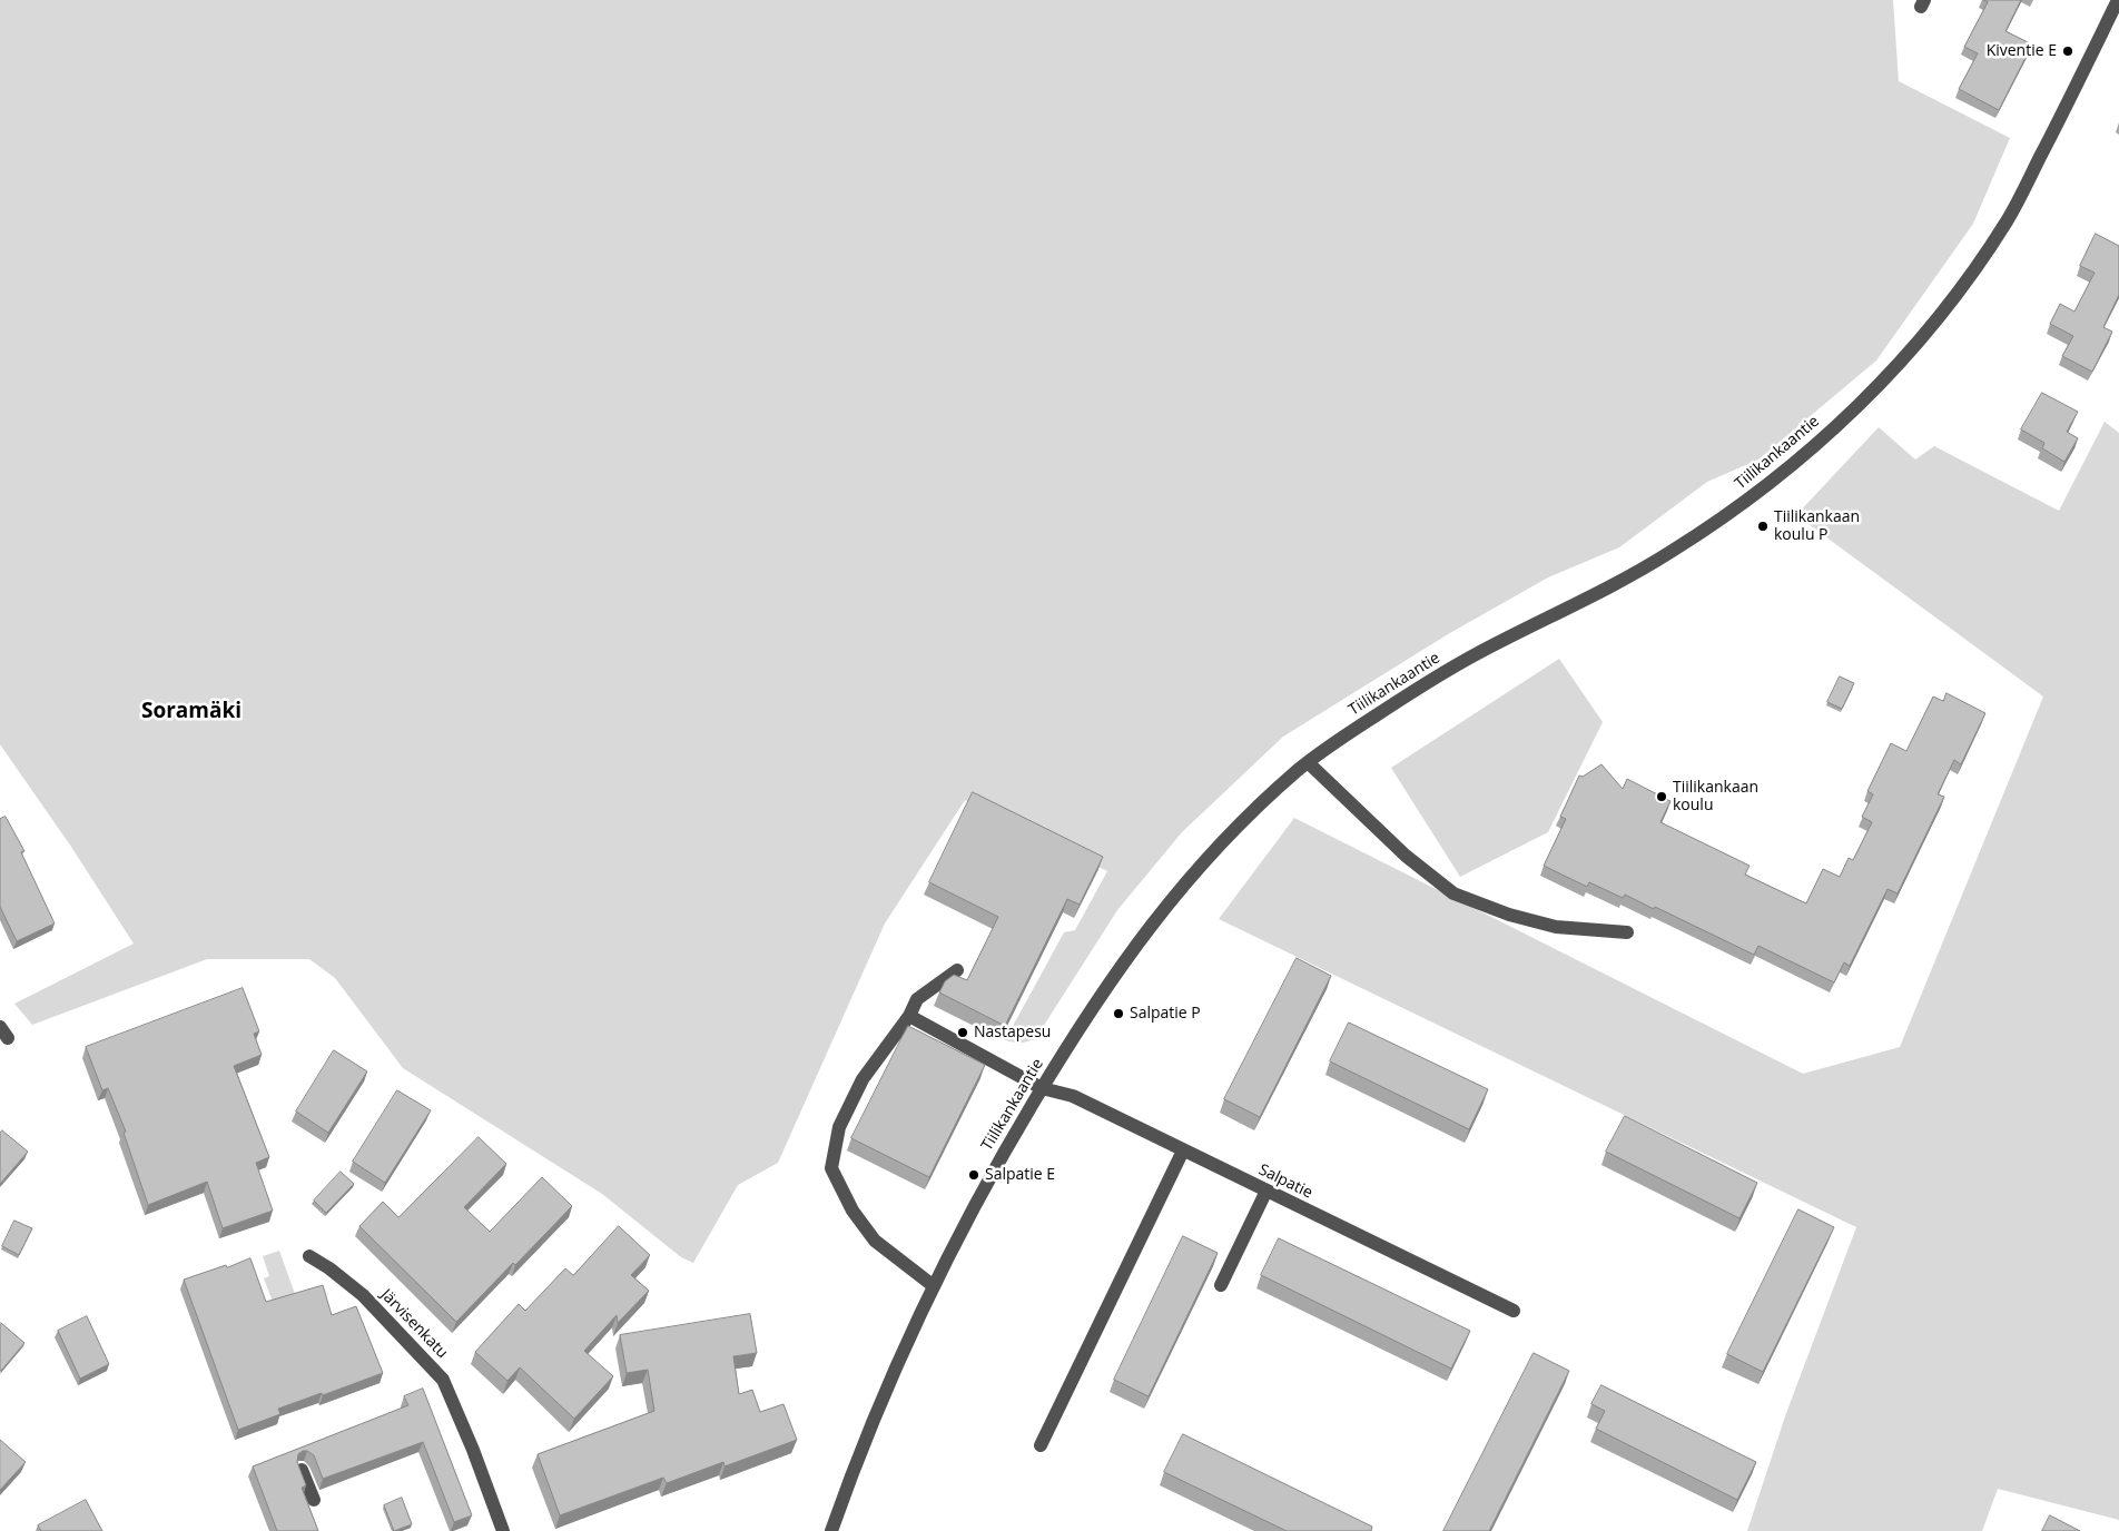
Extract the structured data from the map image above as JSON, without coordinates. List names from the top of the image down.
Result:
{
  "streets": {
    "street": ["Tiilikankaantie", "Salpatie", "Järvisenkatu"]
  },
  "crossings": [
    ["Tiilikankaantie", "Salpatie"]
  ],
  "districts": ["Soramäki"],
  "places": [
    "Kiventie E",
    "Tiilikankaan koulu P",
    "Tiilikankaan koulu",
    "Salpatie P",
    "Nastapesu",
    "Salpatie E"
  ]
}
